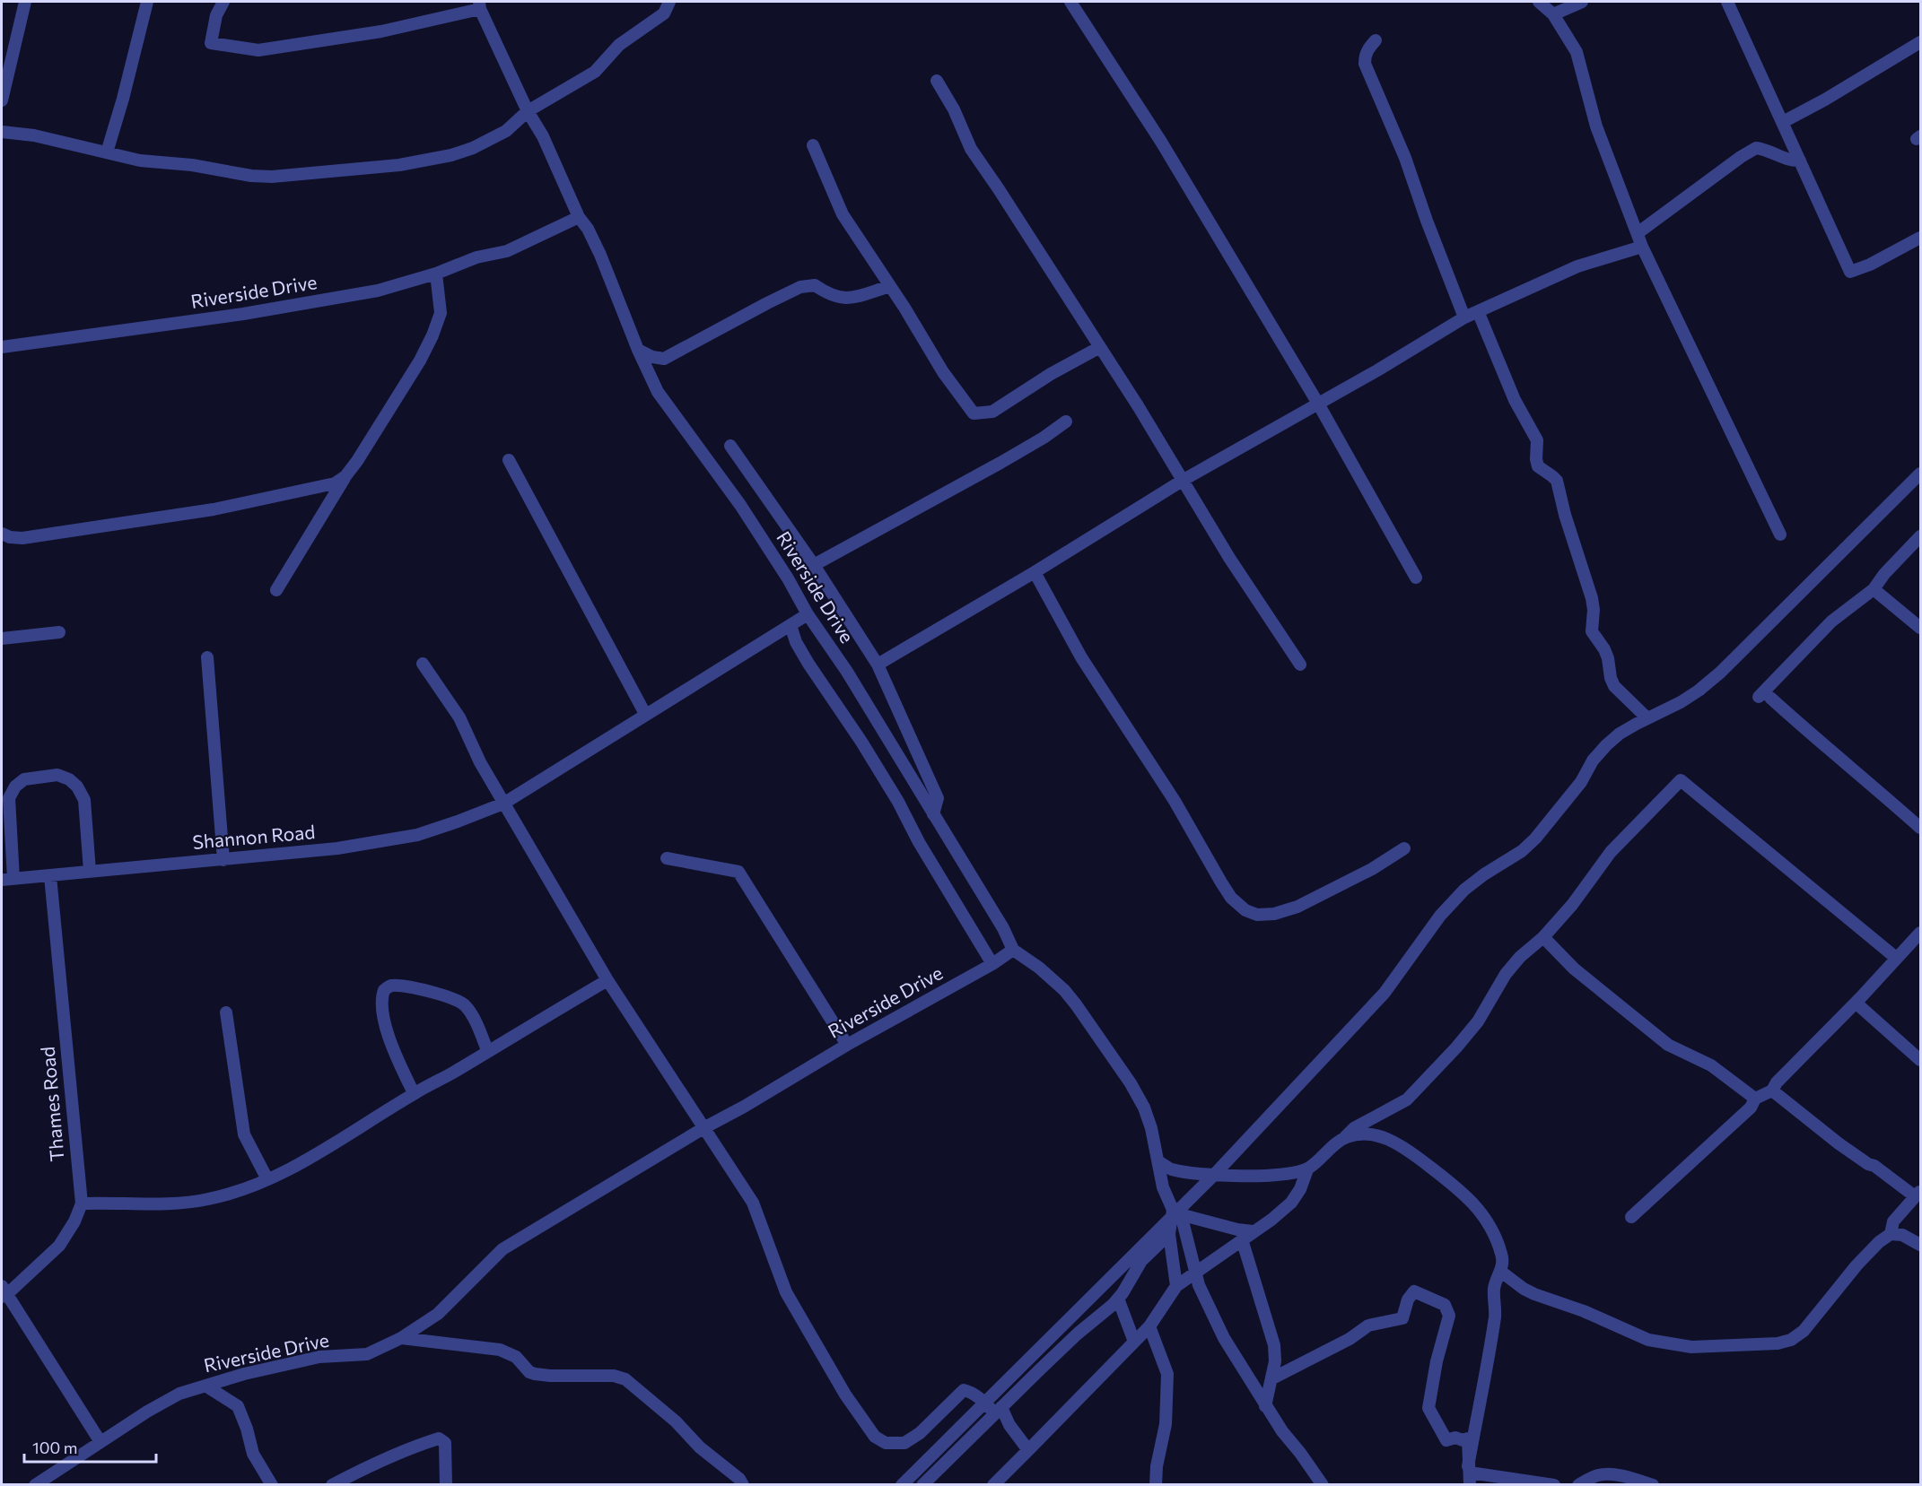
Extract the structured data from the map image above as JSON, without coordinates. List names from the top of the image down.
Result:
{
  "streets": {
    "street": ["Riverside Drive", "Shannon Road", "Thames Road"]
  },
  "crossings": [
    ["Riverside Drive", "Shannon Road"],
    ["Shannon Road", "Thames Road"]
  ],
  "scale_bar": "100 m"
}
